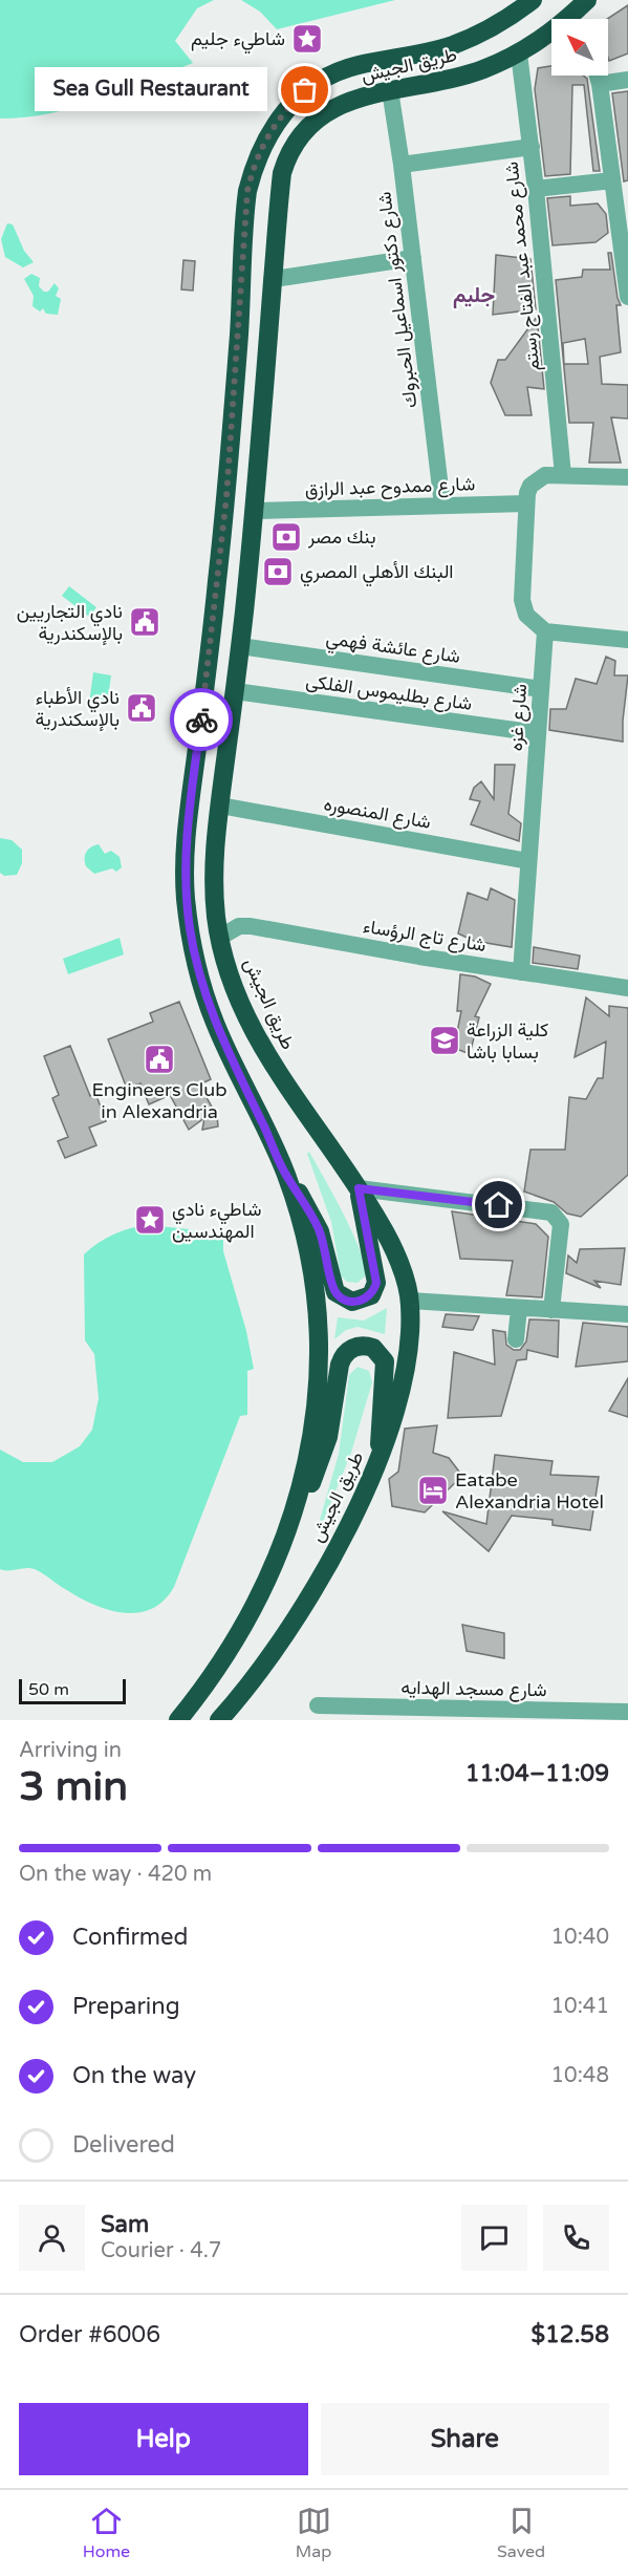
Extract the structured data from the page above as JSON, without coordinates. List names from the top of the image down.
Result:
{
  "streets": {
    "highway": ["طريق الجيش"],
    "street": [
      "شارع محمد عبد الفتاح رستم",
      "شارع دكتور اسماعيل الحبروك",
      "شارع ممدوح عبد الرازق",
      "شارع عائشة فهمي",
      "شارع بطليموس الفلكى",
      "شارع غزه",
      "شارع المنصوره",
      "شارع تاج الرؤساء",
      "شارع مسجد الهدايه"
    ]
  },
  "crossings": [
    ["طريق الجيش", "شارع محمد عبد الفتاح رستم"],
    ["طريق الجيش", "شارع دكتور اسماعيل الحبروك"],
    ["طريق الجيش", "شارع ممدوح عبد الرازق"],
    ["طريق الجيش", "شارع عائشة فهمي"],
    ["طريق الجيش", "شارع بطليموس الفلكى"],
    ["طريق الجيش", "شارع المنصوره"],
    ["طريق الجيش", "شارع تاج الرؤساء"],
    ["شارع دكتور اسماعيل الحبروك", "شارع ممدوح عبد الرازق"],
    ["شارع عائشة فهمي", "شارع غزه"],
    ["شارع بطليموس الفلكى", "شارع غزه"],
    ["شارع غزه", "شارع المنصوره"],
    ["شارع غزه", "شارع تاج الرؤساء"]
  ],
  "districts": ["جليم"],
  "places": {
    "place": ["شاطيء جليم", "شاطيء نادي المهندسين"],
    "other": ["Sea Gull Restaurant"],
    "bank": ["بنك مصر", "البنك الأهلي المصري"],
    "public building": ["نادي التجاريين بالإسكندرية", "نادي الأطباء بالإسكندرية", "Engineers Club in Alexandria"],
    "school or university": ["كلية الزراعة بسابا باشا"],
    "hotel": ["Eatabe Alexandria Hotel"]
  },
  "scale_bar": "50 m",
  "north": "top left",
  "page": {
    "bubble": "Sea Gull Restaurant",
    "scale": "50 m",
    "heading": ["3 min", "Arriving in", "11:04–11:09"],
    "panel": [
      "Sam",
      "Courier · 4.7",
      "Order #6006",
      "$12.58"
    ],
    "bar": "On the way · 420 m",
    "list": [
      ["Confirmed", "10:40"],
      ["Preparing", "10:41"],
      ["On the way", "10:48"],
      "Delivered"
    ],
    "buttons": ["Help", "Share"],
    "tabs": ["Home", "Map", "Saved"]
  }
}
